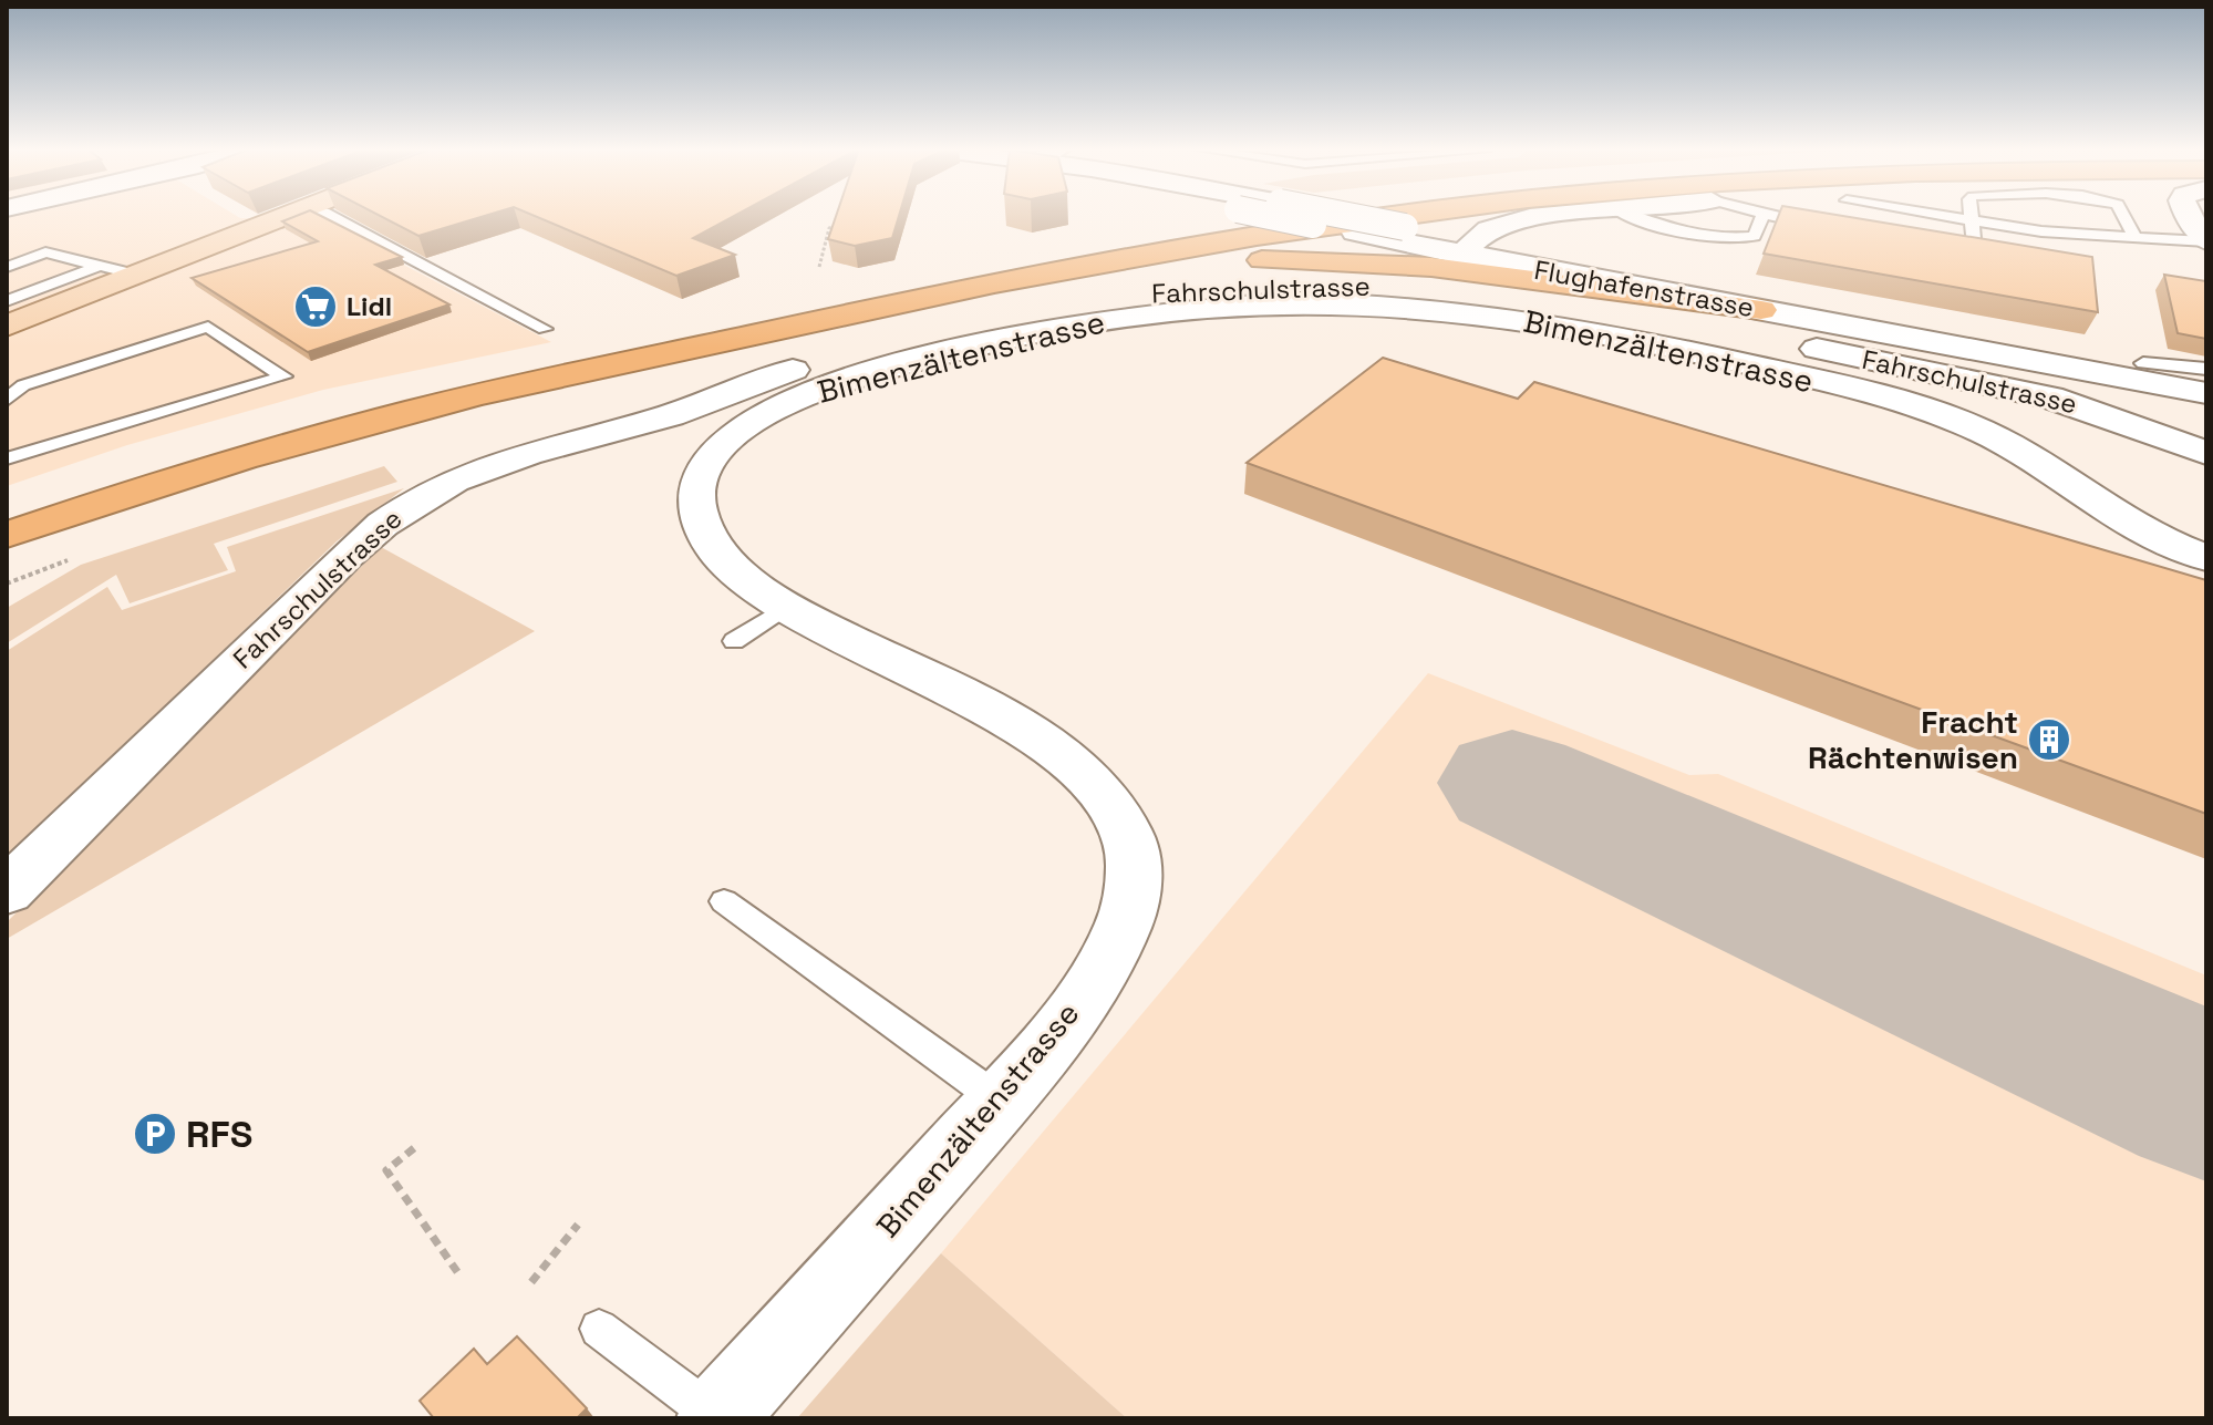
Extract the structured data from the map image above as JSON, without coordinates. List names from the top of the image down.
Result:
{
  "streets": {
    "street": ["Flughafenstrasse", "Fahrschulstrasse", "Bimenzältenstrasse"]
  },
  "places": {
    "supermarket": ["Lidl"],
    "building": ["Fracht Rächtenwisen"],
    "parking": ["RFS"]
  }
}
